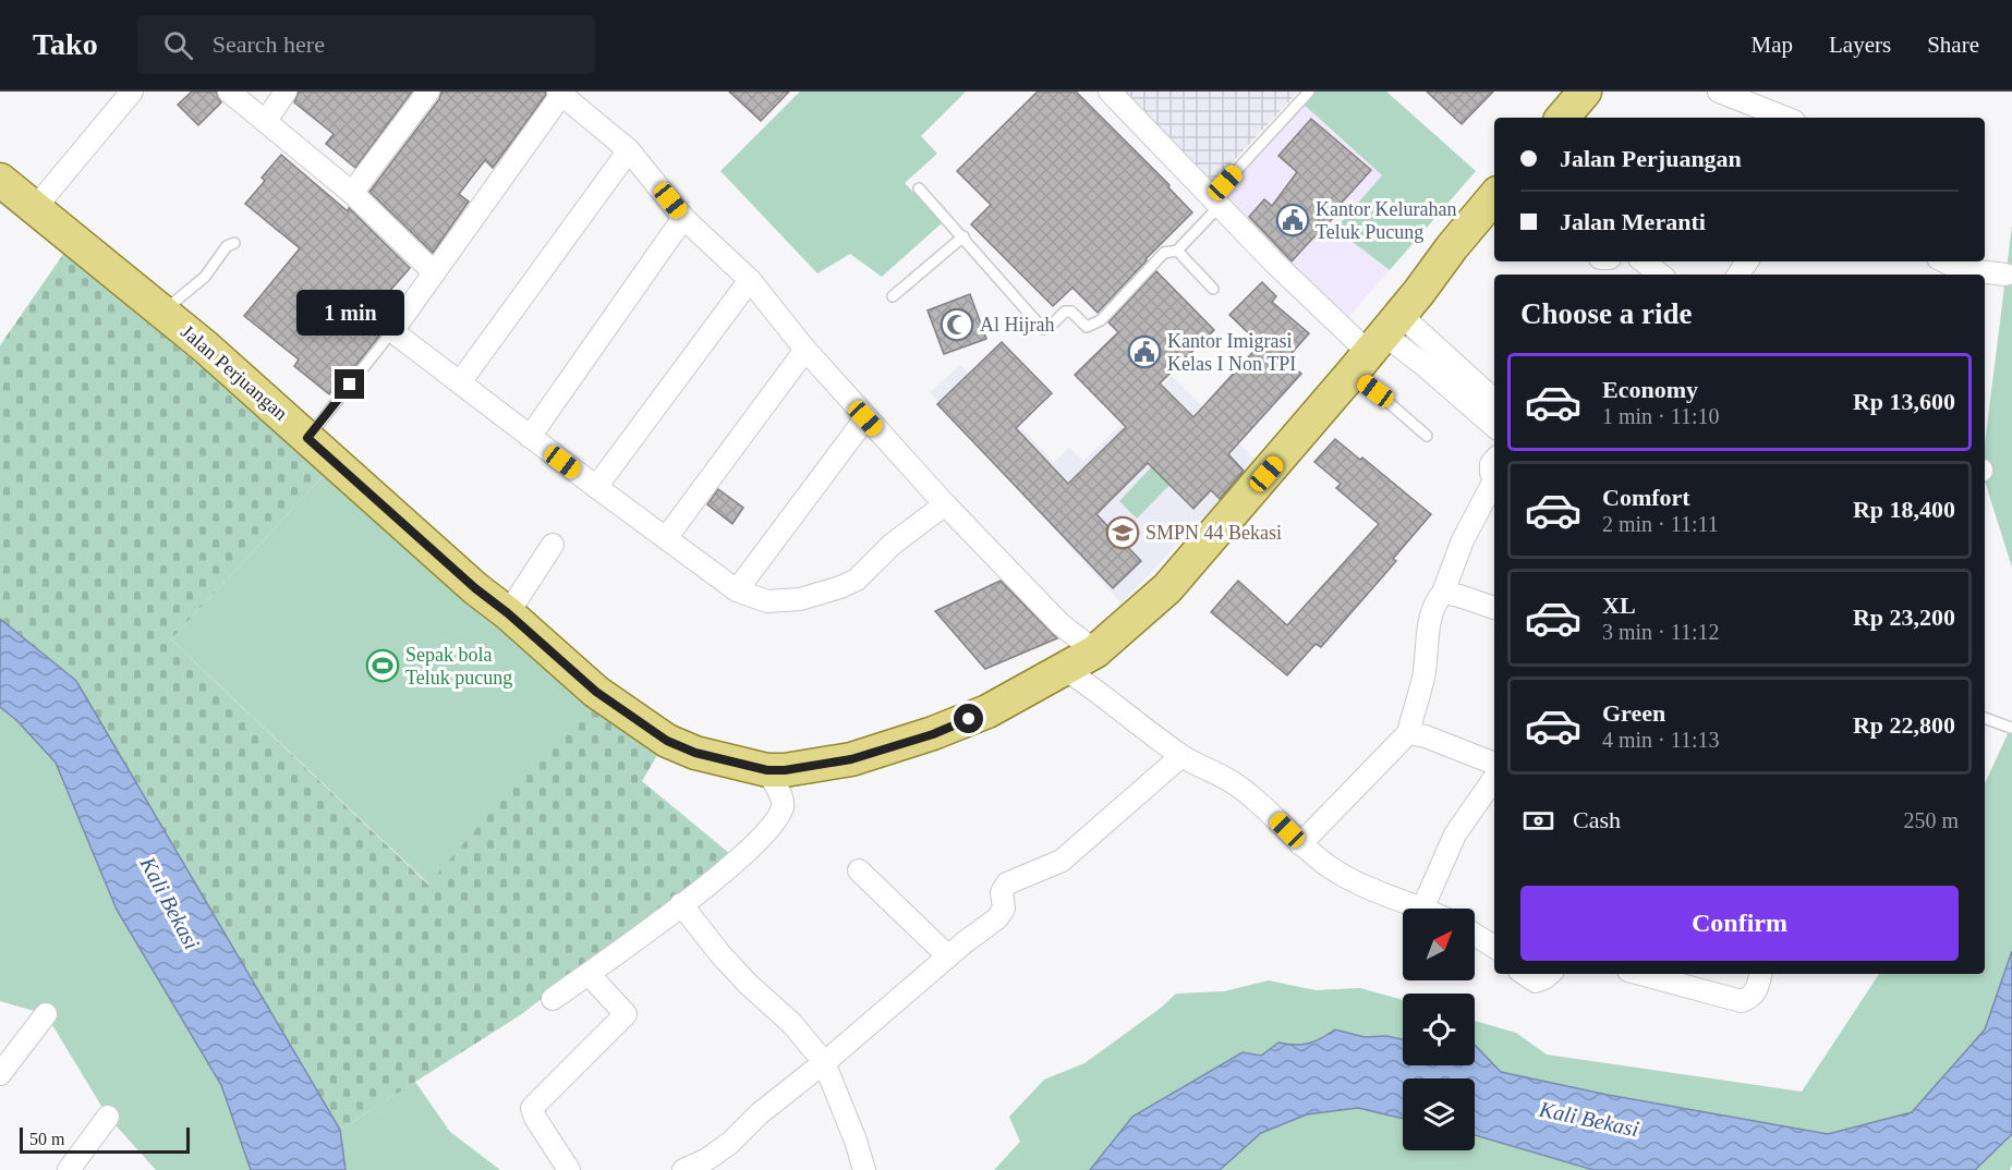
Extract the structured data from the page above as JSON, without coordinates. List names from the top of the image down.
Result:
{
  "streets": {
    "main road": ["Jalan Perjuangan"]
  },
  "water": ["Kali Bekasi"],
  "places": {
    "public building": ["Kantor Kelurahan Teluk Pucung", "Kantor Imigrasi Kelas I Non TPI"],
    "mosque": ["Al Hijrah"],
    "school or university": ["SMPN 44 Bekasi"],
    "sports": ["Sepak bola Teluk pucung"]
  },
  "scale_bar": "50 m",
  "north": "top right",
  "page": {
    "header": "Tako",
    "search": "Search here",
    "nav": ["Map", "Layers", "Share"],
    "banner": ["Jalan Perjuangan", "Jalan Meranti"],
    "heading": "Choose a ride",
    "bubble": "1 min",
    "list": [
      {
        "name": "Economy",
        "note": "1 min · 11:10",
        "value": "Rp 13,600"
      },
      {
        "name": "Comfort",
        "note": "2 min · 11:11",
        "value": "Rp 18,400"
      },
      {
        "name": "XL",
        "note": "3 min · 11:12",
        "value": "Rp 23,200"
      },
      {
        "name": "Green",
        "note": "4 min · 11:13",
        "value": "Rp 22,800"
      }
    ],
    "pay": ["Cash", "250 m"],
    "buttons": "Confirm",
    "scale": "50 m"
  }
}
